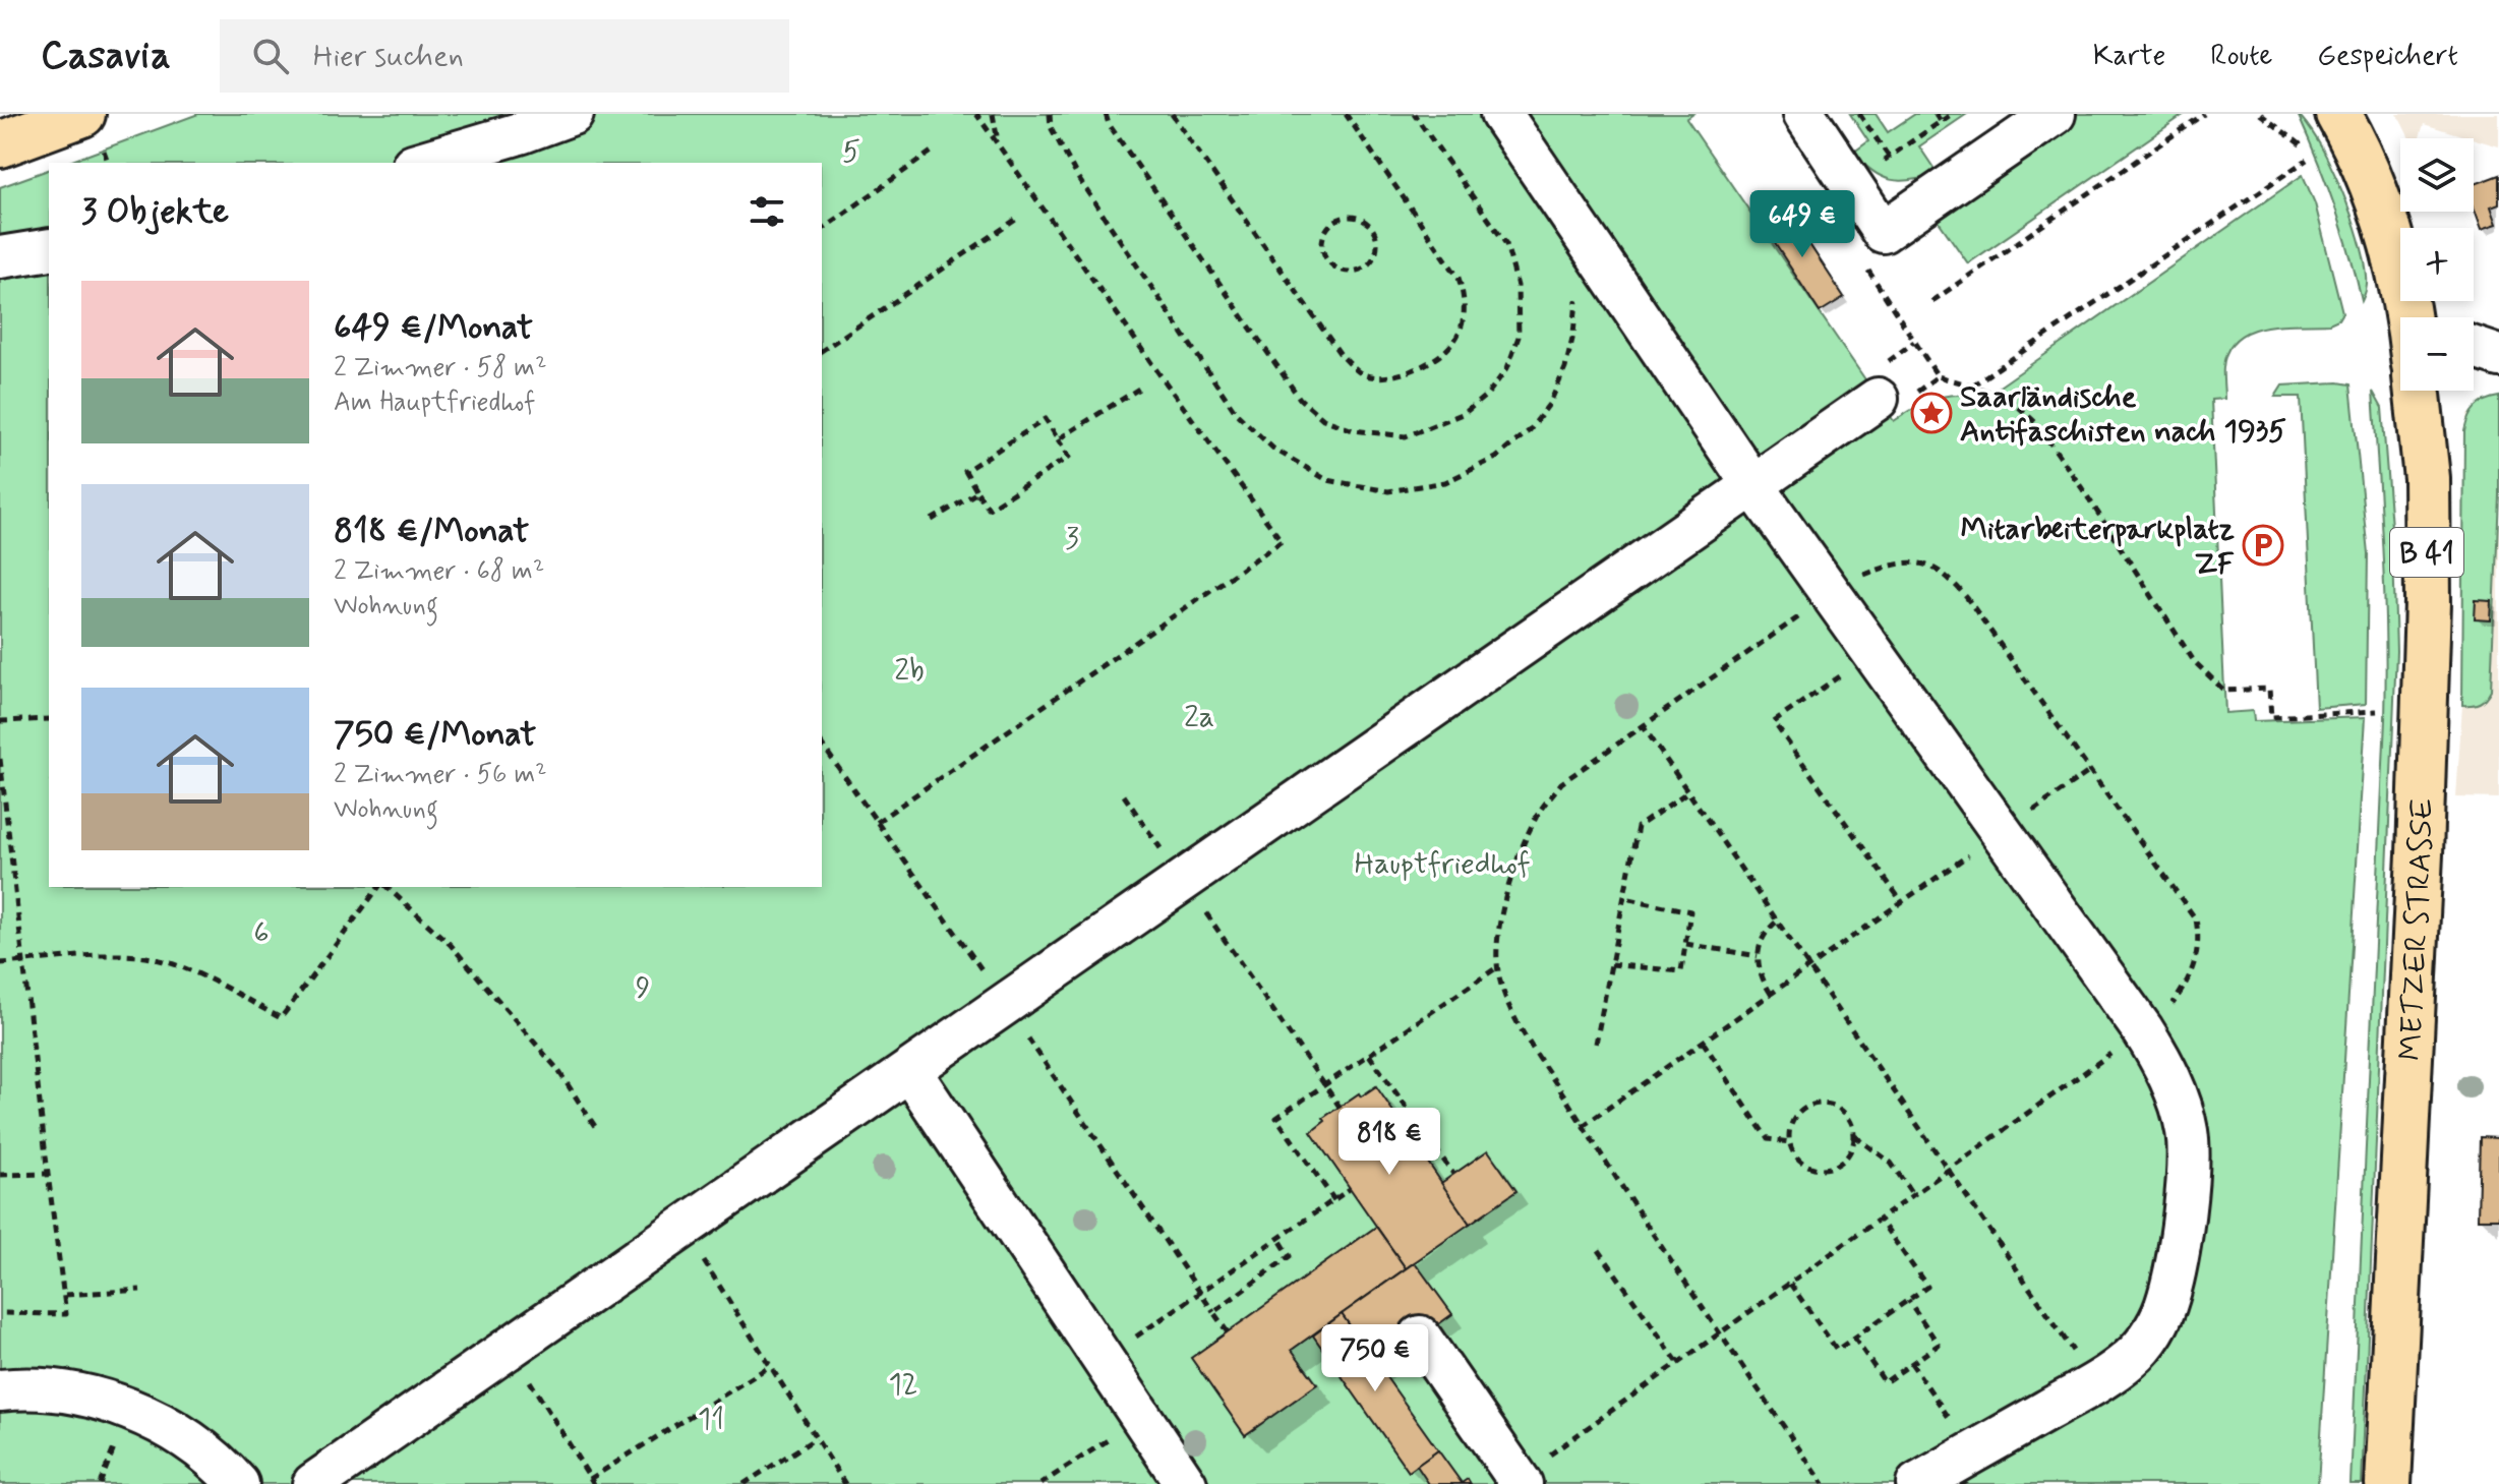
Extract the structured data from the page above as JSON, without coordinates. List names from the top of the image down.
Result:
{
  "streets": {
    "main road": ["B 41", "METZER STRASSE"]
  },
  "parks": [
    "5",
    "3",
    "2b",
    "2a",
    "Hauptfriedhof",
    "6",
    "9",
    "12",
    "11"
  ],
  "places": {
    "place": ["Saarländische Antifaschisten nach 1935"],
    "parking": ["Mitarbeiterparkplatz ZF"]
  },
  "page": {
    "header": "Casavia",
    "search": "Hier suchen",
    "nav": ["Karte", "Route", "Gespeichert"],
    "map_buttons": ["+", "−"],
    "heading": "3 Objekte",
    "price": ["649 €", "818 €", "750 €"],
    "list": [
      {
        "name": "649 €/Monat",
        "note": "2 Zimmer · 58 m² · Am Hauptfriedhof"
      },
      {
        "name": "818 €/Monat",
        "note": "2 Zimmer · 68 m² · Wohnung"
      },
      {
        "name": "750 €/Monat",
        "note": "2 Zimmer · 56 m² · Wohnung"
      }
    ]
  }
}
